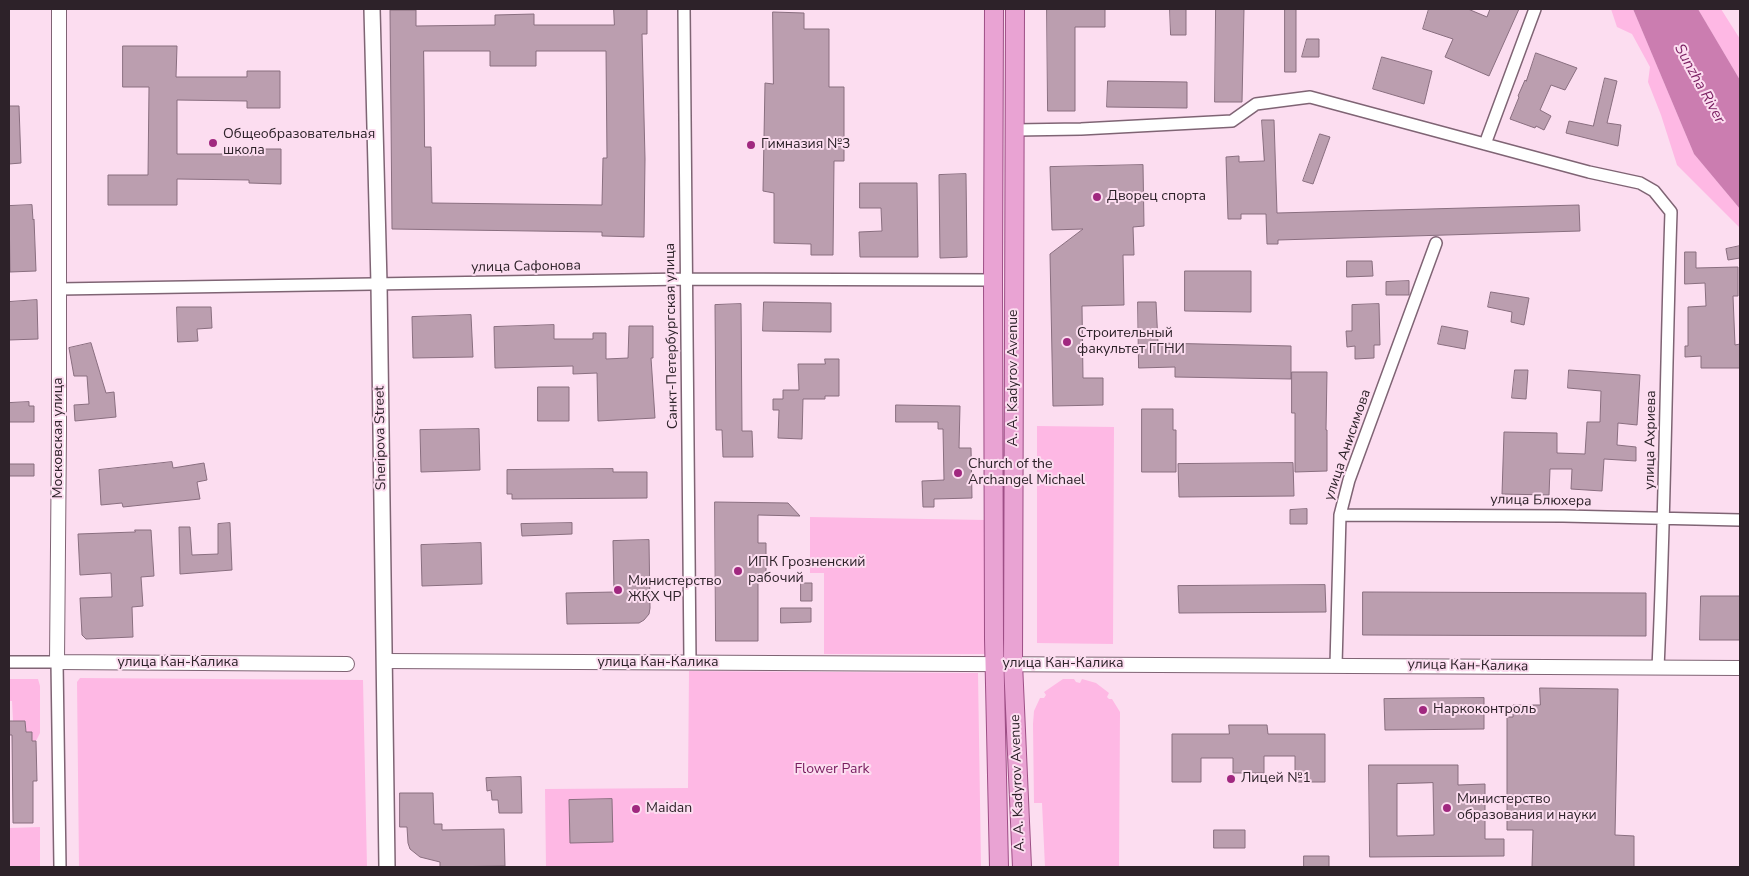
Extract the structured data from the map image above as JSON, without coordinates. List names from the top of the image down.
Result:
{
  "streets": {
    "main road": ["A. A. Kadyrov Avenue", "Sheripova Street"],
    "street": [
      "улица Сафонова",
      "Санкт-Петербургская улица",
      "Московская улица",
      "улица Ахриева",
      "улица Анисимова",
      "улица Блюхера",
      "улица Кан-Калика"
    ]
  },
  "crossings": [
    ["улица Сафонова", "Санкт-Петербургская улица"],
    ["улица Сафонова", "A. A. Kadyrov Avenue"],
    ["улица Сафонова", "Московская улица"],
    ["улица Сафонова", "Sheripova Street"],
    ["Санкт-Петербургская улица", "улица Кан-Калика"],
    ["A. A. Kadyrov Avenue", "улица Кан-Калика"],
    ["Московская улица", "улица Кан-Калика"],
    ["Sheripova Street", "улица Кан-Калика"],
    ["улица Ахриева", "улица Блюхера"],
    ["улица Ахриева", "улица Кан-Калика"],
    ["улица Анисимова", "улица Блюхера"],
    ["улица Анисимова", "улица Кан-Калика"]
  ],
  "water": ["Sunzha River"],
  "parks": ["Flower Park"],
  "places": [
    "Общеобразовательная школа",
    "Гимназия №3",
    "Дворец спорта",
    "Строительный факультет ГГНИ",
    "Church of the Archangel Michael",
    "ИПК Грозненский рабочий",
    "Министерство ЖКХ ЧР",
    "Наркоконтроль",
    "Лицей №1",
    "Министерство образования и науки",
    "Maidan"
  ]
}
